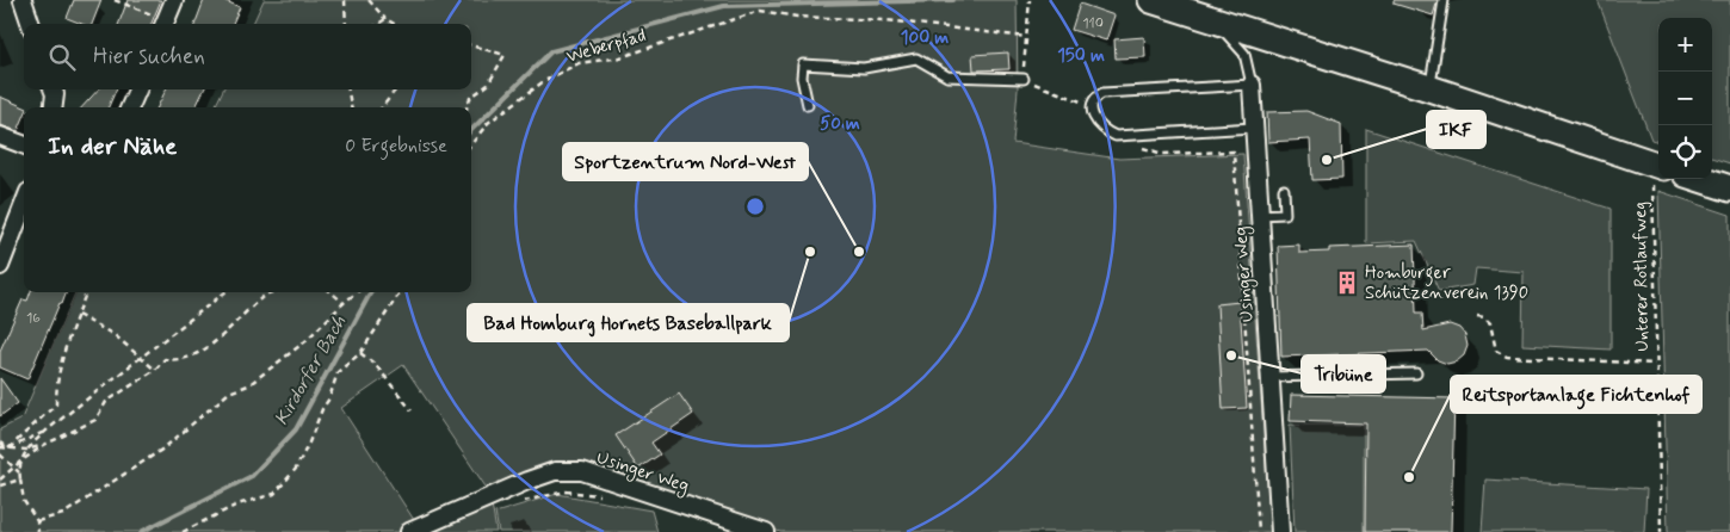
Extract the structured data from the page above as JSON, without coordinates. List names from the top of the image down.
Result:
{
  "streets": {
    "street": ["Usinger Weg"],
    "path": ["Weberpfad", "Unterer Rotlaufweg"]
  },
  "water": ["Kirdorfer Bach"],
  "places": {
    "other": [
      "IKF",
      "Bad Homburg Hornets Baseballpark",
      "Sportzentrum Nord-West",
      "Tribüne",
      "Reitsportanlage Fichtenhof"
    ],
    "building": ["Homburger Schützenverein 1390"]
  },
  "house_numbers": ["110", "16"],
  "page": {
    "map_buttons": ["+", "−"],
    "search": "Hier suchen",
    "heading": ["In der Nähe", "0 Ergebnisse"]
  },
  "rings": ["100 m", "150 m", "50 m"]
}
